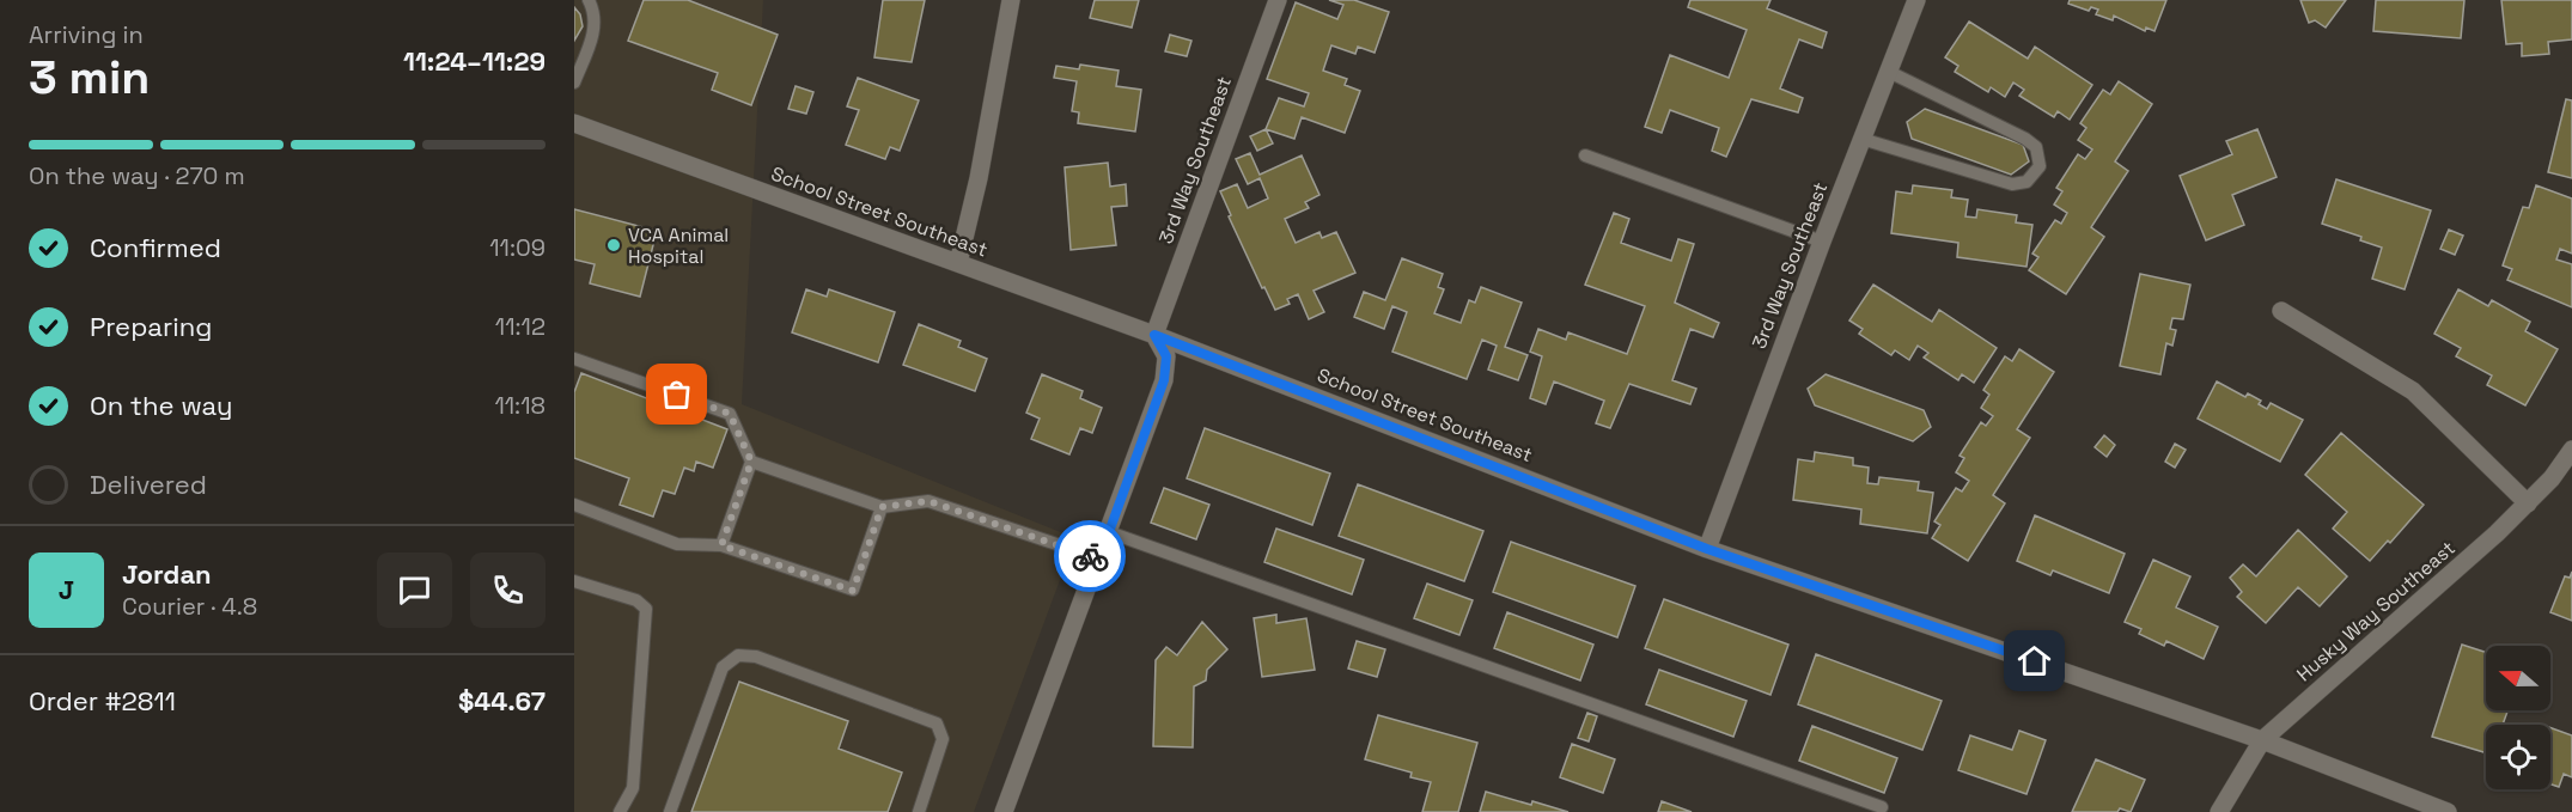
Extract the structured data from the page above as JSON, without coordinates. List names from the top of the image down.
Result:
{
  "streets": {
    "street": ["3rd Way Southeast", "School Street Southeast", "Husky Way Southeast"]
  },
  "crossings": [
    ["3rd Way Southeast", "School Street Southeast"],
    ["School Street Southeast", "Husky Way Southeast"]
  ],
  "places": ["VCA Animal Hospital"],
  "north": "left",
  "page": {
    "heading": ["3 min", "Arriving in", "11:24–11:29"],
    "panel": [
      "Jordan",
      "Courier · 4.8",
      "Order #2811",
      "$44.67"
    ],
    "bar": "On the way · 270 m",
    "list": [
      ["Confirmed", "11:09"],
      ["Preparing", "11:12"],
      ["On the way", "11:18"],
      "Delivered"
    ],
    "round": "J"
  }
}
